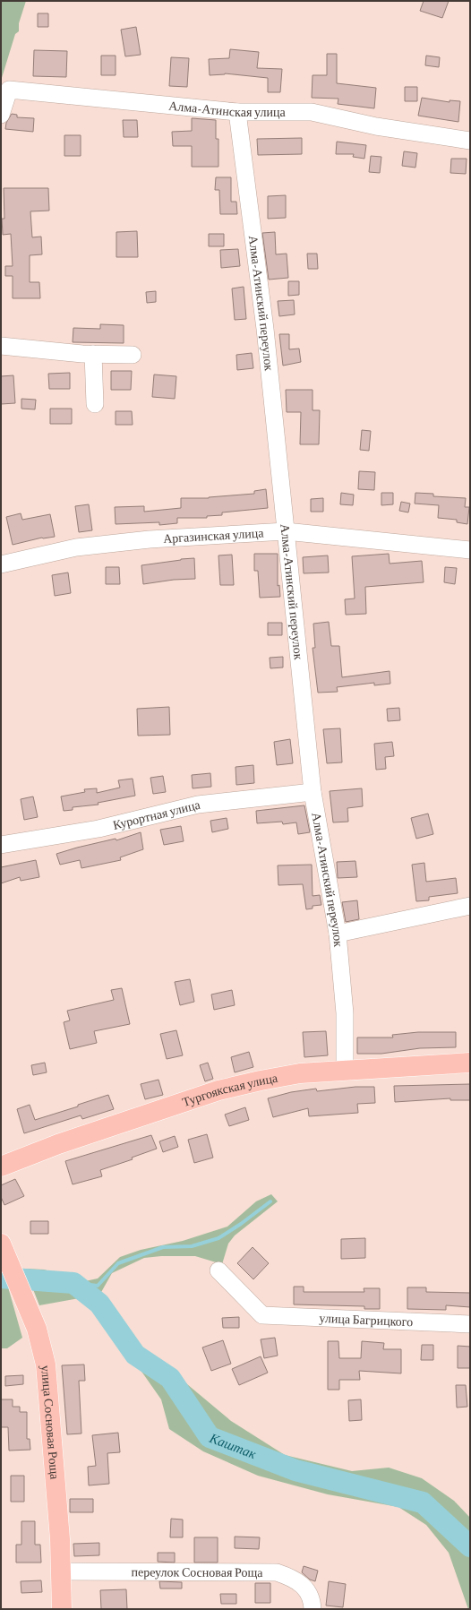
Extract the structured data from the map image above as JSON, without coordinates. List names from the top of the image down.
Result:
{
  "streets": {
    "main road": ["Тургоякская улица", "улица Сосновая Роща"],
    "street": [
      "Алма-Атинская улица",
      "Алма-Атинский переулок",
      "Аргазинская улица",
      "Курортная улица",
      "улица Багрицкого",
      "переулок Сосновая Роща"
    ]
  },
  "crossings": [
    ["Алма-Атинская улица", "Алма-Атинский переулок"],
    ["Алма-Атинский переулок", "Аргазинская улица"],
    ["Алма-Атинский переулок", "Курортная улица"],
    ["Алма-Атинский переулок", "Тургоякская улица"],
    ["улица Сосновая Роща", "переулок Сосновая Роща"]
  ],
  "water": ["Каштак"]
}
